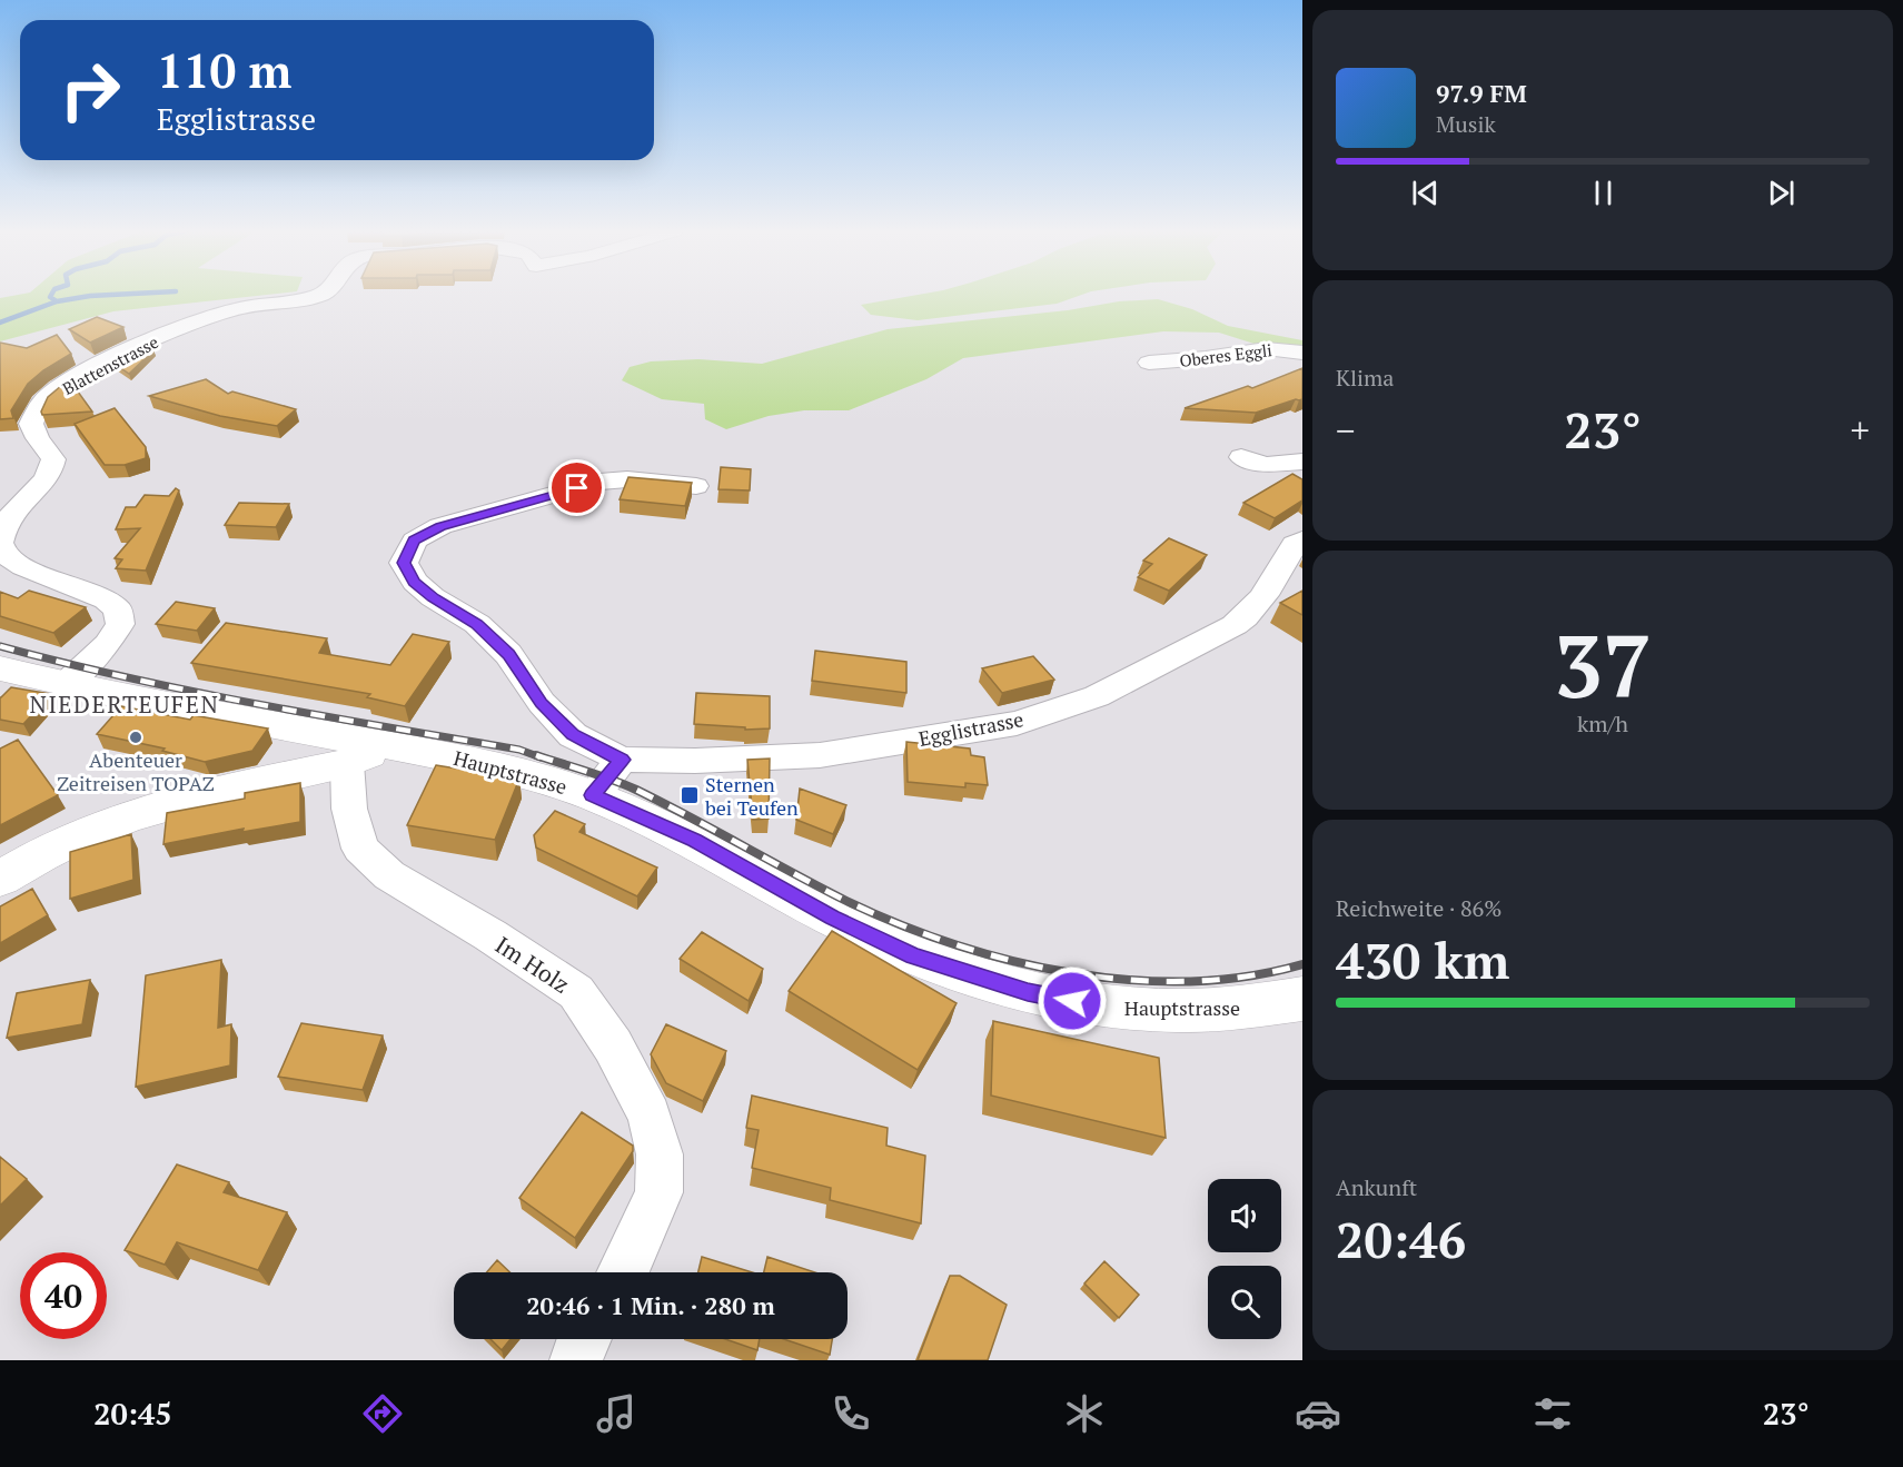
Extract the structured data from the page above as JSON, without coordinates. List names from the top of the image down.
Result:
{
  "streets": {
    "street": [
      "Oberes Eggli",
      "Blattenstrasse",
      "Egglistrasse",
      "Hauptstrasse",
      "Im Holz"
    ]
  },
  "crossings": [
    ["Blattenstrasse", "Hauptstrasse"],
    ["Hauptstrasse", "Im Holz"]
  ],
  "districts": ["NIEDERTEUFEN"],
  "places": {
    "other": ["Abenteuer Zeitreisen TOPAZ"],
    "transit": ["Sternen bei Teufen"]
  },
  "page": {
    "turn": ["110 m", "Egglistrasse"],
    "song": ["97.9 FM", "Musik"],
    "tile": [
      "Klima",
      ["37", "km/h"],
      ["Reichweite · 86%", "430 km"],
      ["Ankunft", "20:46"]
    ],
    "heat": ["−", "23°", "+"],
    "limit": "40",
    "trip": "20:46 · 1 Min. · 280 m",
    "tabs": ["20:45", "23°"]
  }
}
